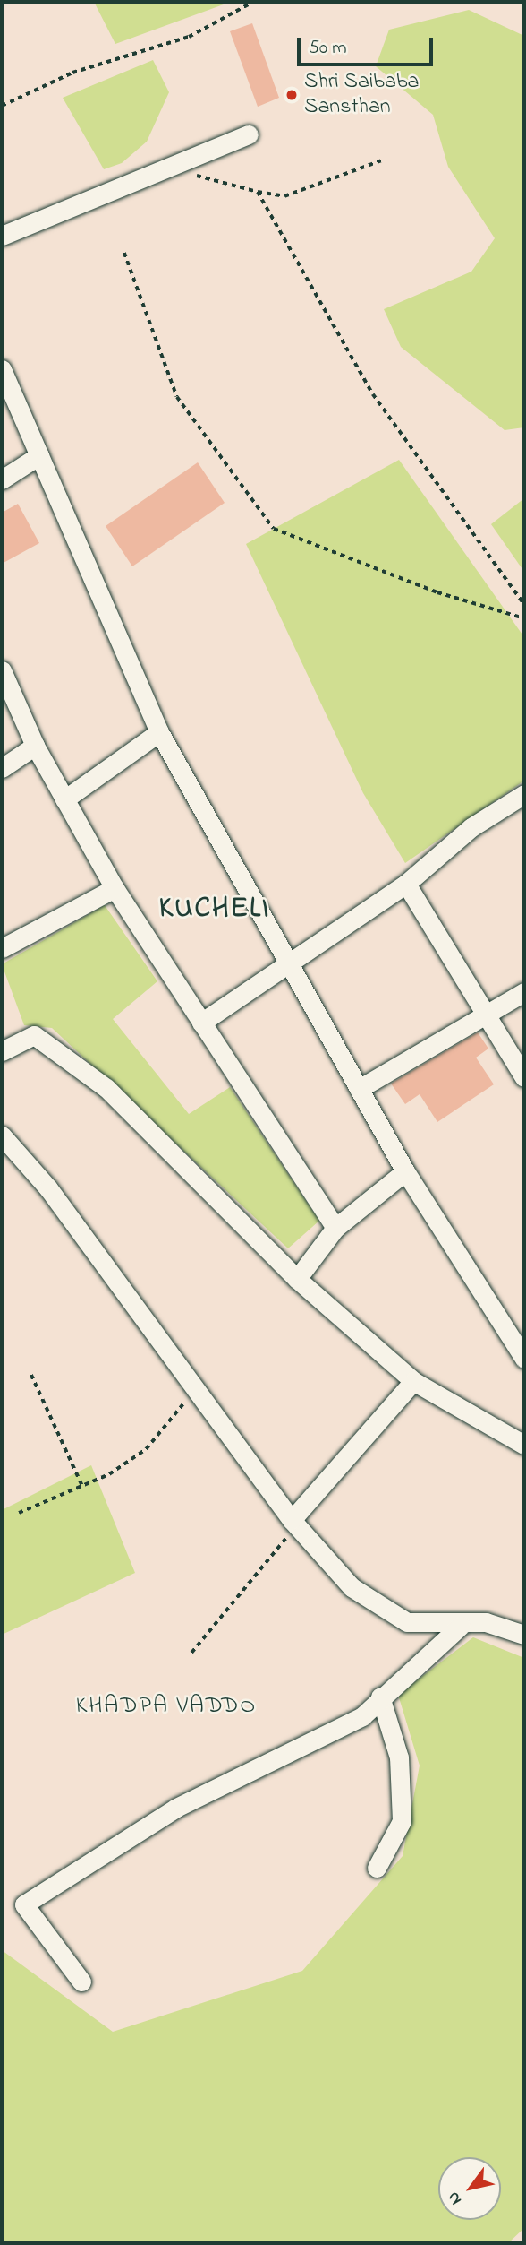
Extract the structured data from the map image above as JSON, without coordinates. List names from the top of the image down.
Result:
{
  "districts": ["KUCHELI", "KHADPA VADDO"],
  "places": ["Shri Saibaba Sansthan"],
  "scale_bar": "50 m",
  "north": "bottom left"
}
